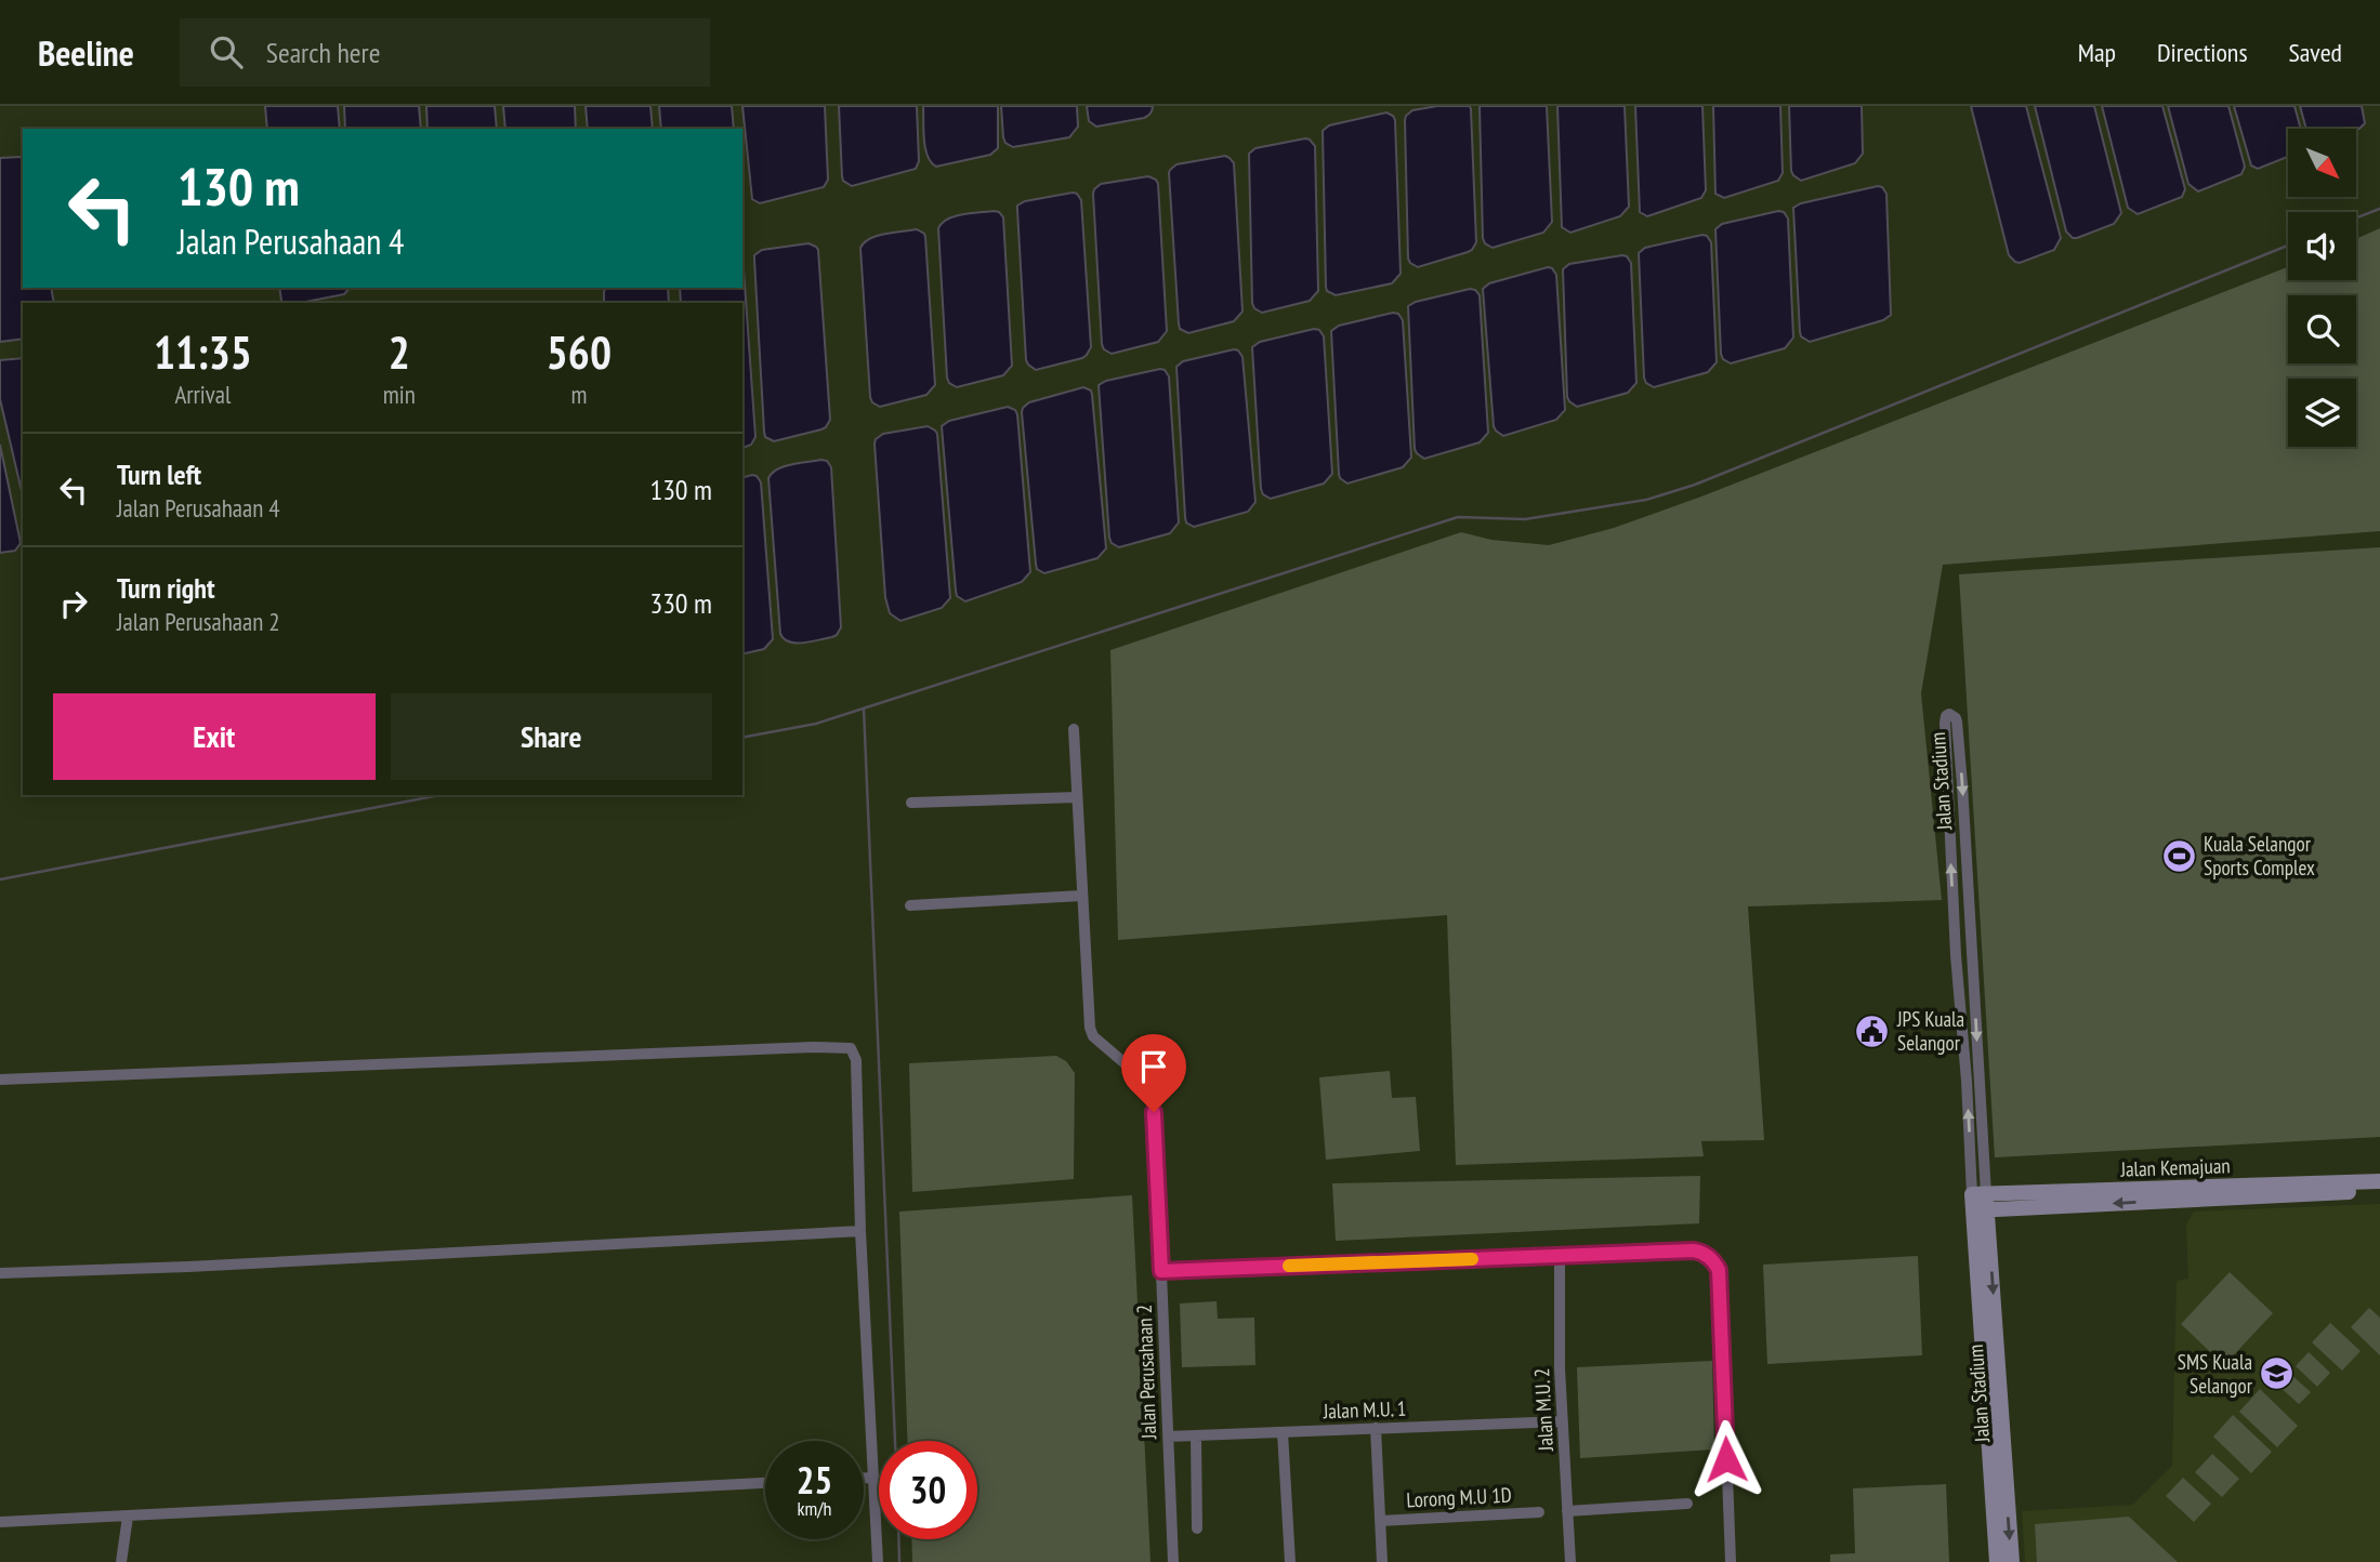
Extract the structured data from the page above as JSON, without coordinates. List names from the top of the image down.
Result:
{
  "streets": {
    "street": [
      "Jalan Stadium",
      "Jalan Kemajuan",
      "Jalan Perusahaan 2",
      "Jalan M.U. 1",
      "Jalan M.U. 2",
      "Lorong M.U 1D"
    ]
  },
  "crossings": [
    ["Jalan Stadium", "Jalan Kemajuan"],
    ["Jalan Perusahaan 2", "Jalan M.U. 1"],
    ["Jalan M.U. 1", "Jalan M.U. 2"]
  ],
  "places": {
    "sports": ["Kuala Selangor Sports Complex"],
    "public building": ["JPS Kuala Selangor"],
    "school or university": ["SMS Kuala Selangor"]
  },
  "north": "bottom right",
  "page": {
    "header": "Beeline",
    "search": "Search here",
    "nav": ["Map", "Directions", "Saved"],
    "turn": ["130 m", "Jalan Perusahaan 4"],
    "eta": [
      "11:35",
      "Arrival",
      "2",
      "min",
      "560",
      "m"
    ],
    "list": [
      {
        "name": "Turn left",
        "note": "Jalan Perusahaan 4",
        "value": "130 m"
      },
      {
        "name": "Turn right",
        "note": "Jalan Perusahaan 2",
        "value": "330 m"
      }
    ],
    "buttons": ["Exit", "Share"],
    "speed": "25 km/h",
    "limit": "30"
  }
}
